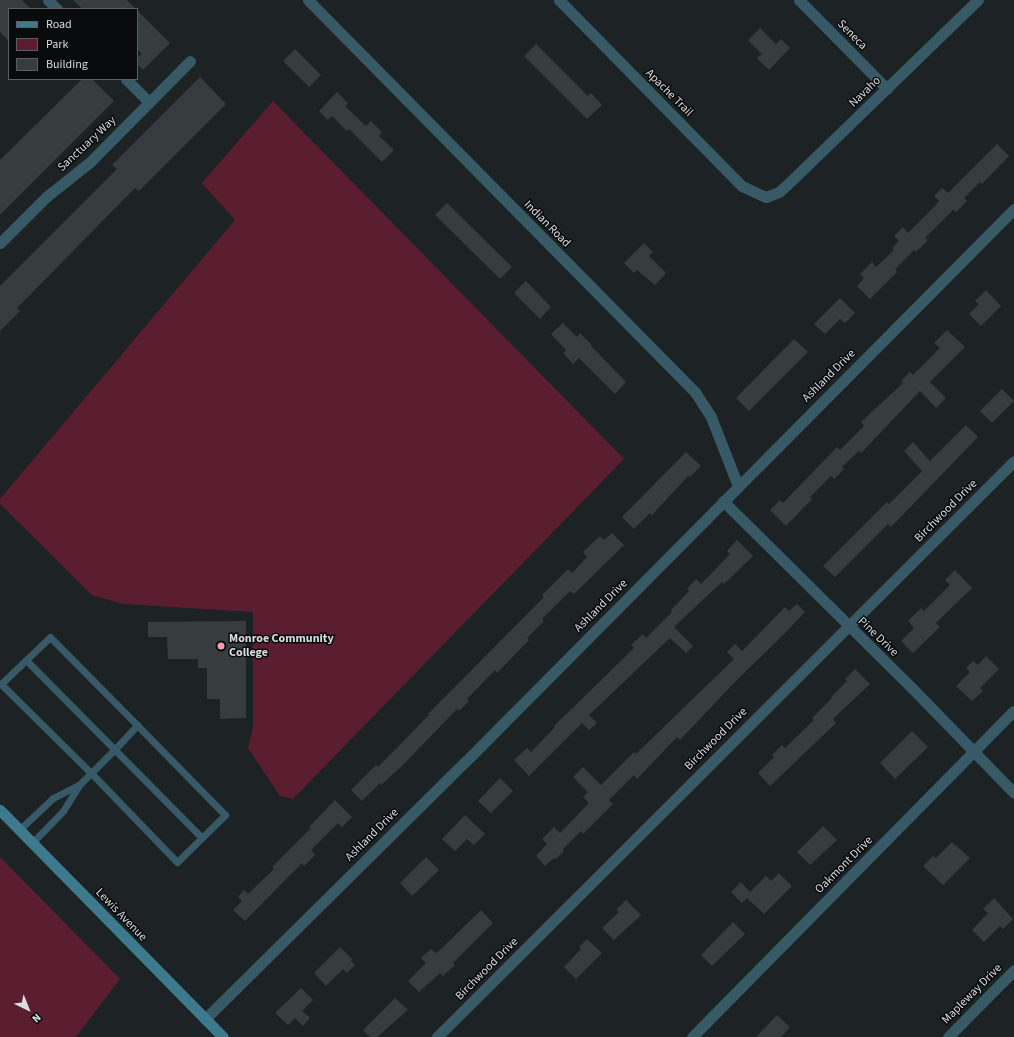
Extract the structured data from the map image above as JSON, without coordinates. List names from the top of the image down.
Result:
{
  "streets": {
    "main road": ["Lewis Avenue"],
    "street": [
      "Seneca",
      "Navaho",
      "Apache Trail",
      "Sanctuary Way",
      "Indian Road",
      "Ashland Drive",
      "Birchwood Drive",
      "Pine Drive",
      "Oakmont Drive",
      "Mapleway Drive"
    ]
  },
  "crossings": [
    ["Seneca", "Navaho"],
    ["Navaho", "Apache Trail"],
    ["Indian Road", "Ashland Drive"],
    ["Ashland Drive", "Pine Drive"],
    ["Ashland Drive", "Lewis Avenue"],
    ["Birchwood Drive", "Pine Drive"],
    ["Pine Drive", "Oakmont Drive"]
  ],
  "places": ["Monroe Community College"],
  "legend": ["Road", "Park", "Building"],
  "north": "bottom right"
}
